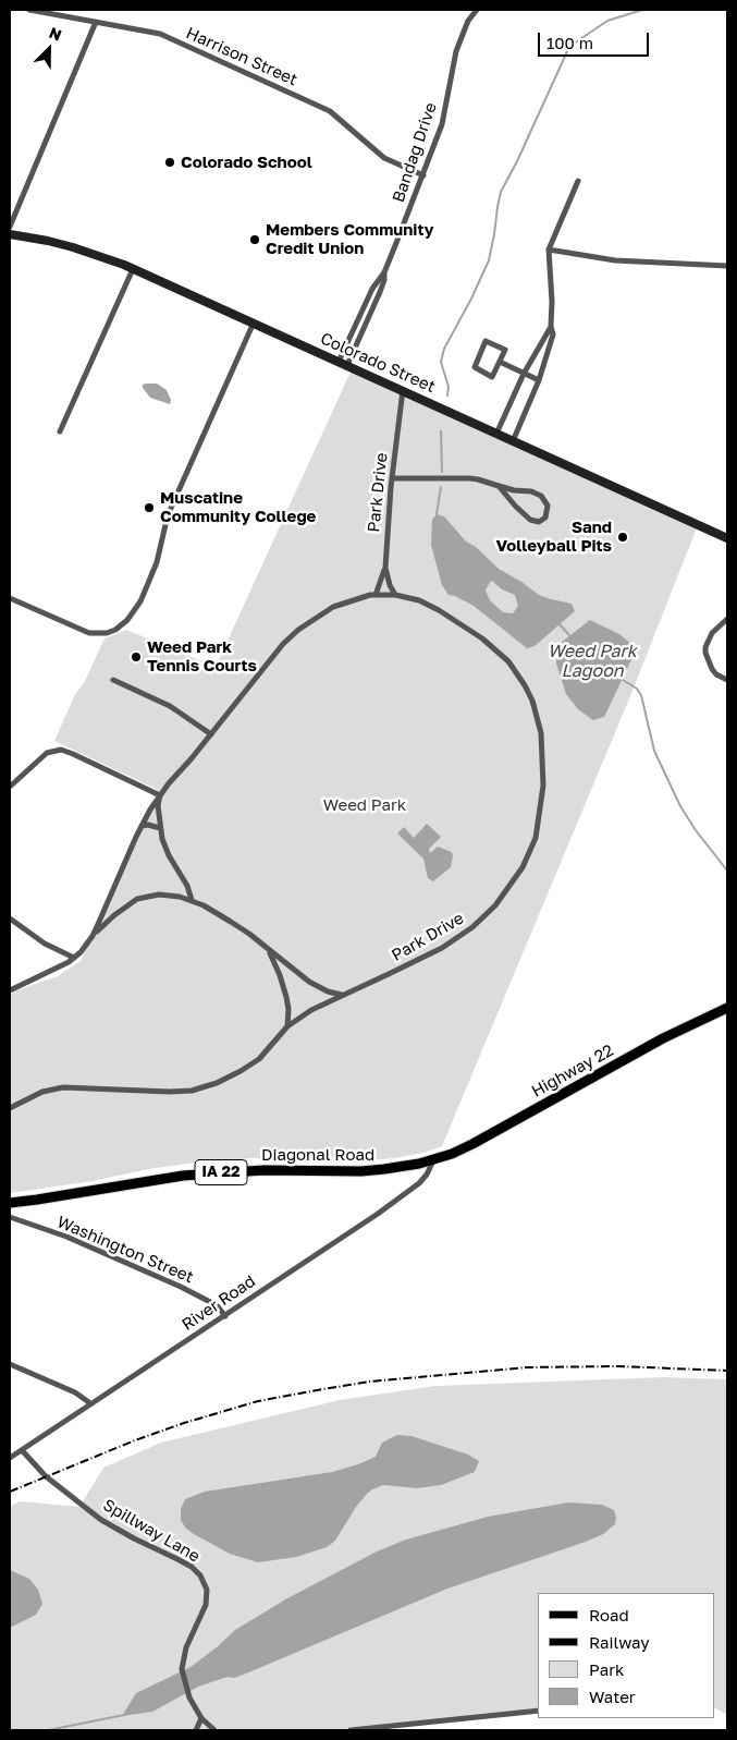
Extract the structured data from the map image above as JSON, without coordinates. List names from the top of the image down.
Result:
{
  "streets": {
    "main road": ["Highway 22", "Diagonal Road", "IA 22"],
    "street": [
      "Harrison Street",
      "Bandag Drive",
      "Colorado Street",
      "Park Drive",
      "Washington Street",
      "River Road",
      "Spillway Lane"
    ]
  },
  "crossings": [
    ["Harrison Street", "Bandag Drive"],
    ["Bandag Drive", "Colorado Street"],
    ["Colorado Street", "Park Drive"],
    ["Highway 22", "Diagonal Road"],
    ["Highway 22", "River Road"],
    ["Diagonal Road", "River Road"],
    ["Washington Street", "River Road"],
    ["River Road", "Spillway Lane"]
  ],
  "water": ["Weed Park Lagoon"],
  "parks": ["Weed Park"],
  "places": [
    "Colorado School",
    "Members Community Credit Union",
    "Muscatine Community College",
    "Sand Volleyball Pits",
    "Weed Park Tennis Courts"
  ],
  "legend": [
    "Road",
    "Railway",
    "Park",
    "Water"
  ],
  "scale_bar": "100 m",
  "north": "top right"
}
